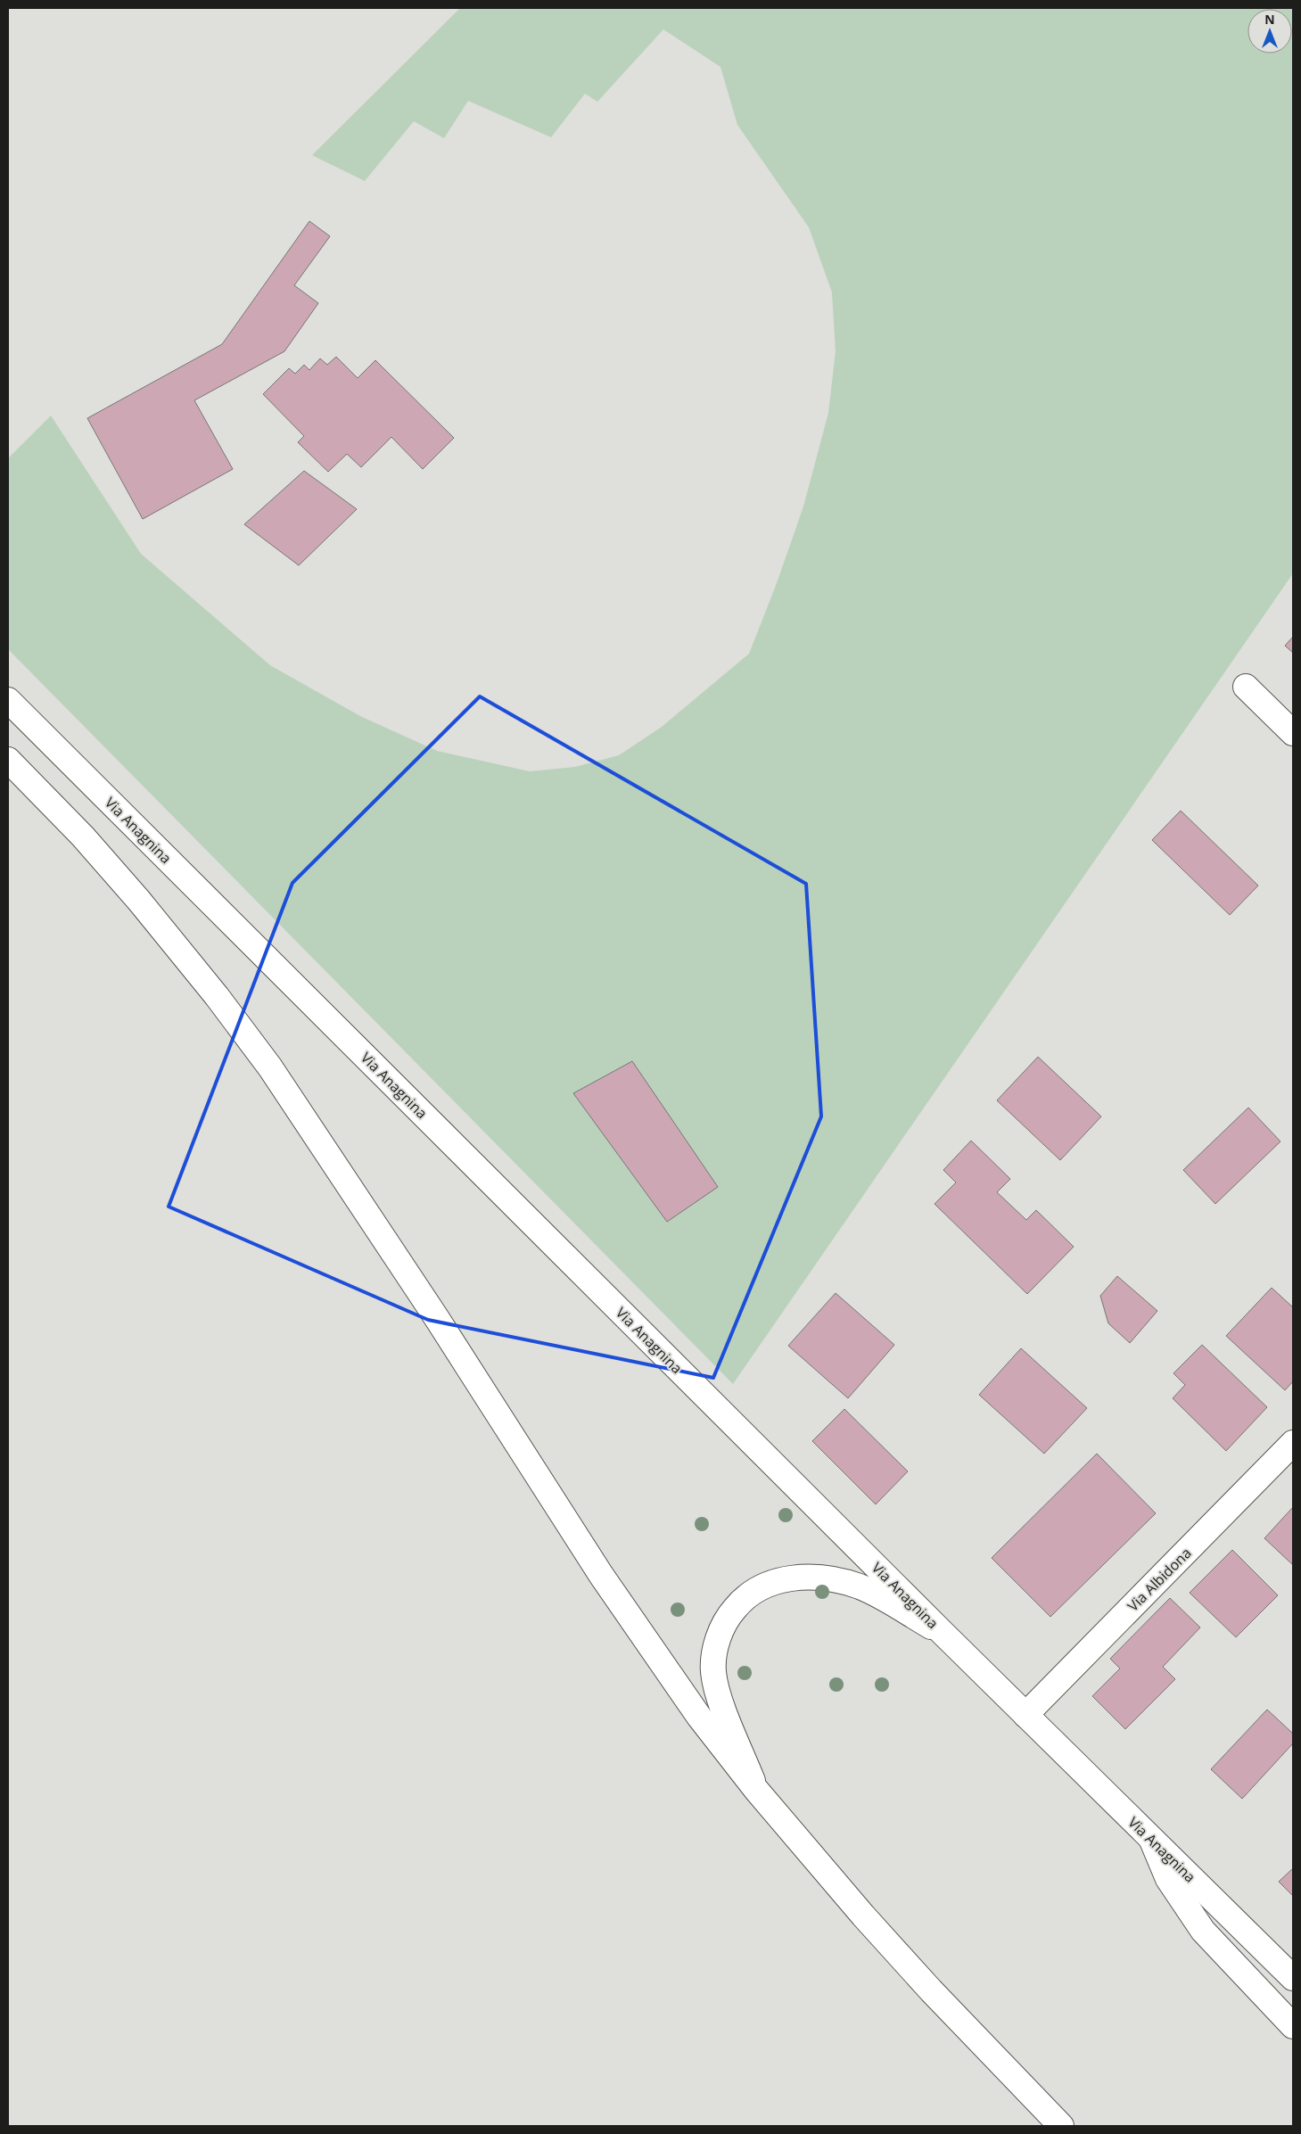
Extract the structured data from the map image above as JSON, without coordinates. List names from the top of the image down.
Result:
{
  "streets": {
    "main road": ["Via Anagnina", "Via Albidona"]
  },
  "crossings": [
    ["Via Anagnina", "Via Albidona"]
  ],
  "north": "top"
}
